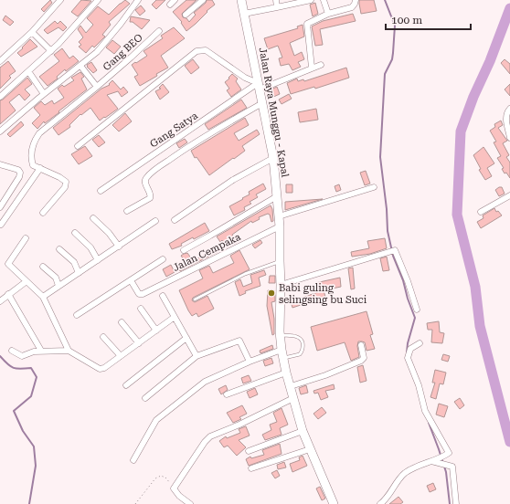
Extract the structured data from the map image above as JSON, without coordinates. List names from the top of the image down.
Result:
{
  "streets": {
    "street": [
      "Gang BEO",
      "Jalan Raya Munggu - Kapal",
      "Gang Satya",
      "Jalan Cempaka"
    ]
  },
  "crossings": [
    ["Jalan Raya Munggu - Kapal", "Gang Satya"],
    ["Jalan Raya Munggu - Kapal", "Jalan Cempaka"]
  ],
  "places": ["Babi guling selingsing bu Suci"],
  "scale_bar": "100 m"
}
